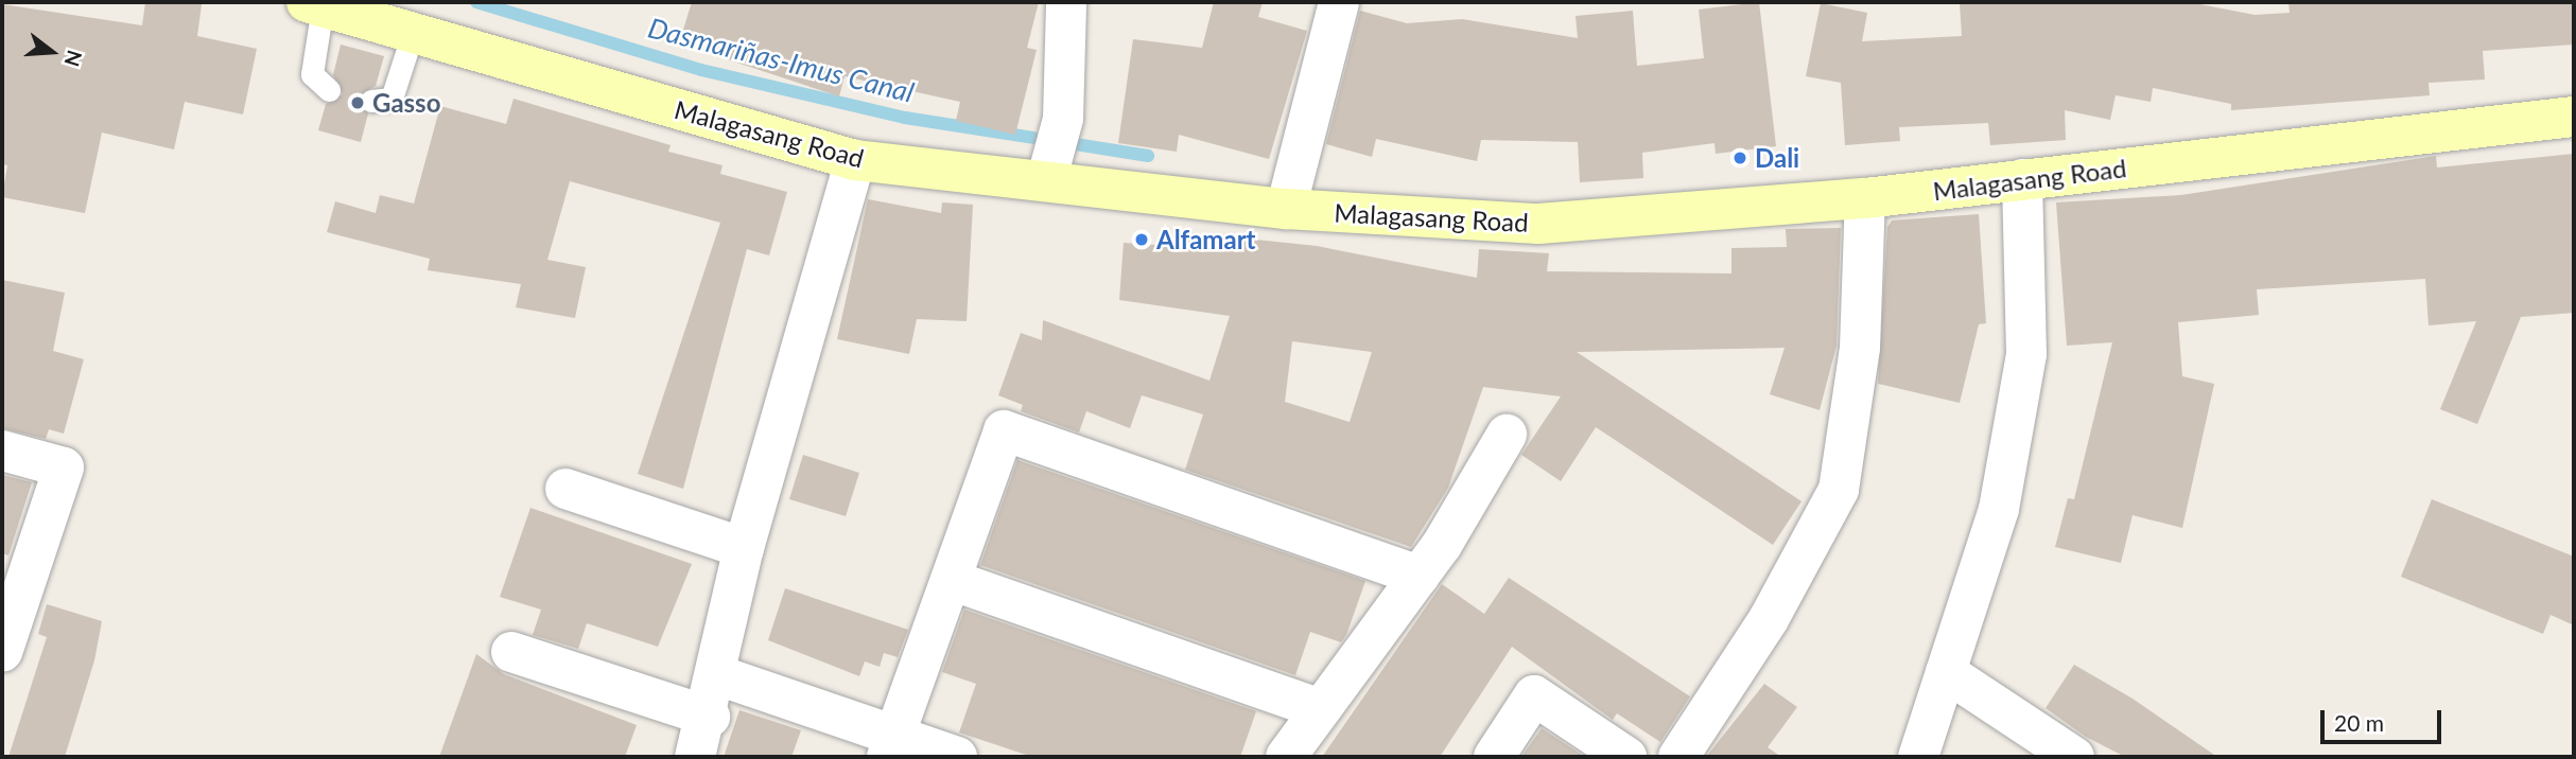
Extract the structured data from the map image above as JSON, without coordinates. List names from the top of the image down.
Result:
{
  "streets": {
    "main road": ["Malagasang Road"]
  },
  "water": ["Dasmariñas-Imus Canal"],
  "places": ["Gasso", "Dali", "Alfamart"],
  "scale_bar": "20 m",
  "north": "right"
}
